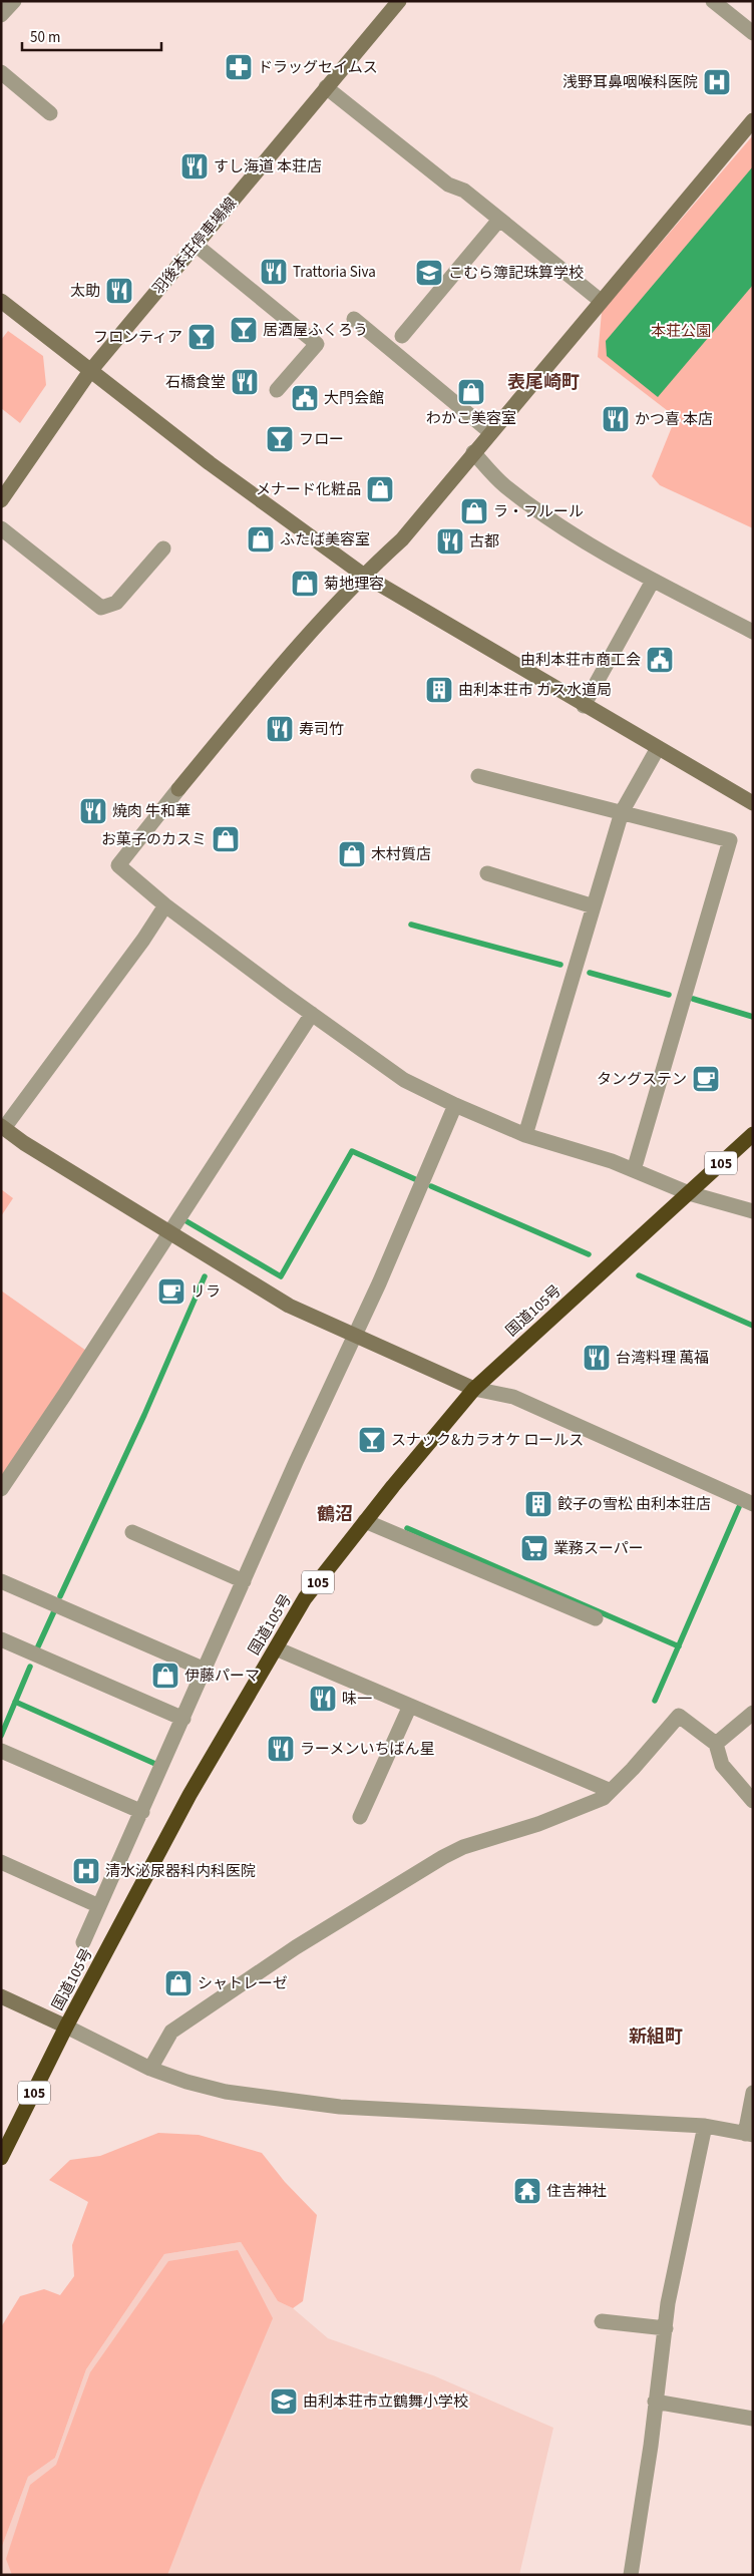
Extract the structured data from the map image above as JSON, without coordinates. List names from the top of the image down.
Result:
{
  "streets": {
    "highway": ["105", "国道105号"],
    "street": ["羽後本荘停車場線"]
  },
  "districts": ["表尾崎町", "鶴沼", "新組町"],
  "parks": ["本荘公園"],
  "places": {
    "pharmacy": ["ドラッグセイムス"],
    "hospital": ["浅野耳鼻咽喉科医院", "清水泌尿器科内科医院"],
    "restaurant": [
      "すし海道 本荘店",
      "Trattoria Siva",
      "太助",
      "石橋食堂",
      "かつ喜 本店",
      "古都",
      "寿司竹",
      "焼肉 牛和華",
      "台湾料理 萬福",
      "味一",
      "ラーメンいちばん星"
    ],
    "school or university": ["こむら簿記珠算学校", "由利本荘市立鶴舞小学校"],
    "bar": [
      "居酒屋ふくろう",
      "フロンティア",
      "フロー",
      "スナック&カラオケ ロールス"
    ],
    "shop": [
      "わかこ美容室",
      "メナード化粧品",
      "ラ・フルール",
      "ふたば美容室",
      "菊地理容",
      "お菓子のカスミ",
      "木村質店",
      "伊藤パーマ",
      "シャトレーゼ"
    ],
    "public building": ["大門会館", "由利本荘市商工会"],
    "building": ["由利本荘市 ガス水道局", "餃子の雪松 由利本荘店"],
    "cafe": ["タングステン", "リラ"],
    "supermarket": ["業務スーパー"],
    "temple": ["住吉神社"]
  },
  "scale_bar": "50 m"
}
